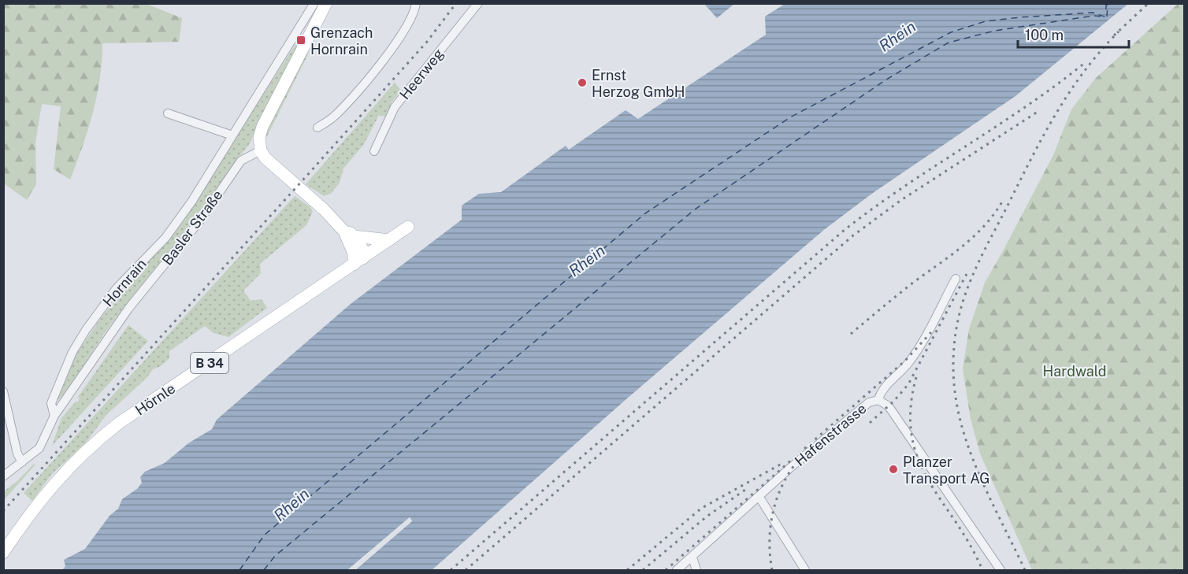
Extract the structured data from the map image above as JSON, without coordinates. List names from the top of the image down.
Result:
{
  "streets": {
    "main road": ["B 34", "Hörnle"],
    "street": [
      "Heerweg",
      "Basler Straße",
      "Hornrain",
      "Hafenstrasse"
    ]
  },
  "crossings": [
    ["Basler Straße", "Hornrain"],
    ["B 34", "Hörnle"]
  ],
  "water": ["Rhein"],
  "parks": ["Hardwald"],
  "places": {
    "transit": ["Grenzach Hornrain"],
    "other": ["Ernst Herzog GmbH", "Planzer Transport AG"]
  },
  "scale_bar": "100 m"
}
